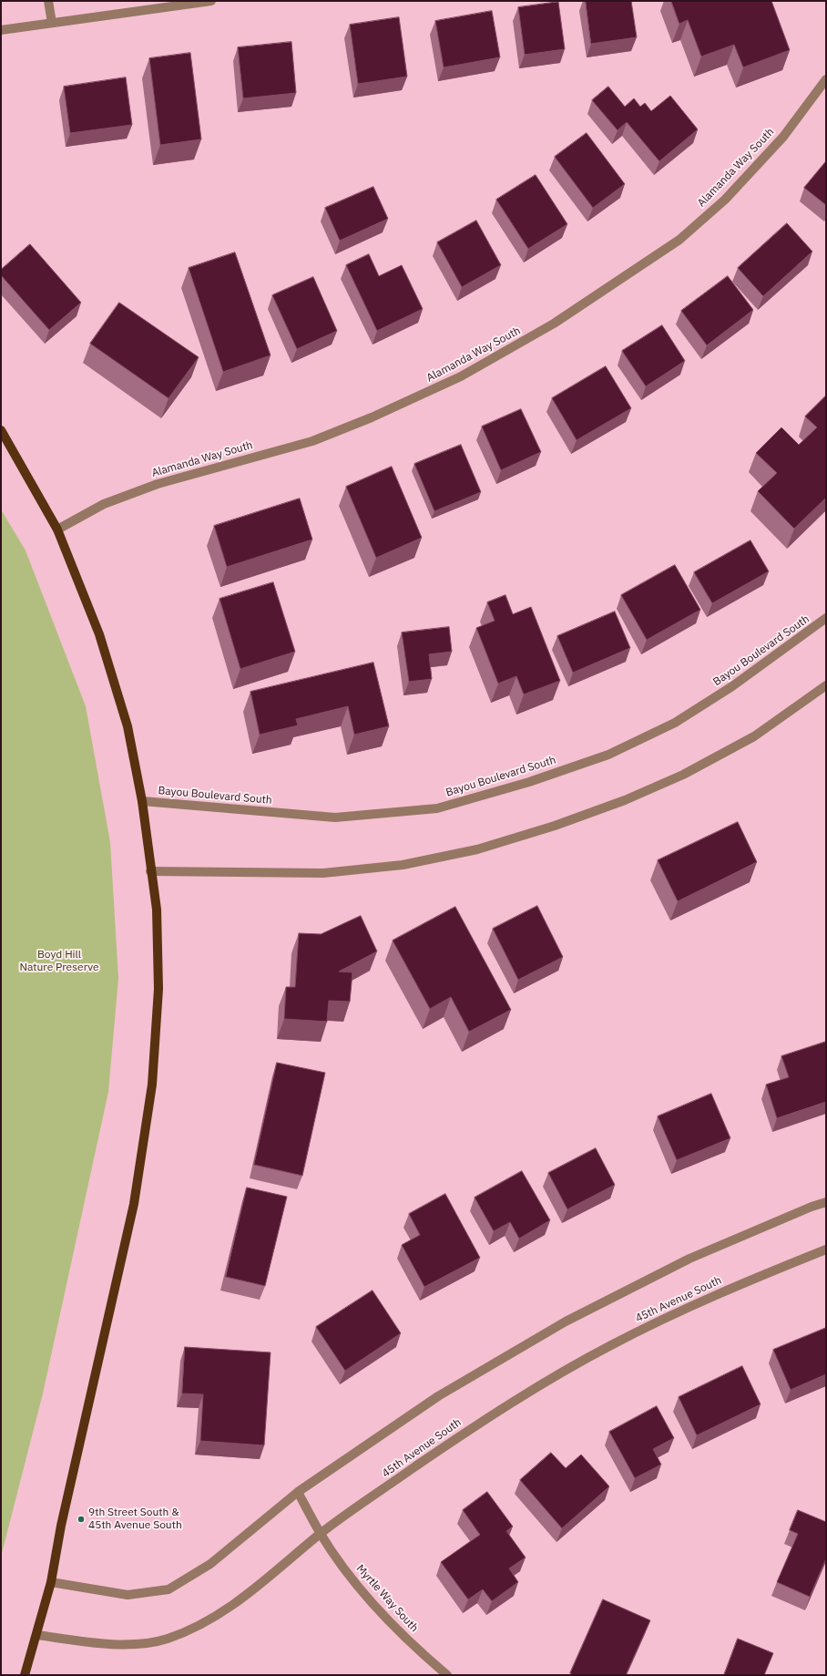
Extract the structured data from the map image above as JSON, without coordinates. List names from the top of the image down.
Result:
{
  "streets": {
    "street": [
      "Alamanda Way South",
      "Bayou Boulevard South",
      "45th Avenue South",
      "Myrtle Way South"
    ]
  },
  "crossings": [
    ["45th Avenue South", "Myrtle Way South"]
  ],
  "parks": ["Boyd Hill Nature Preserve"],
  "places": ["9th Street South & 45th Avenue South"]
}
